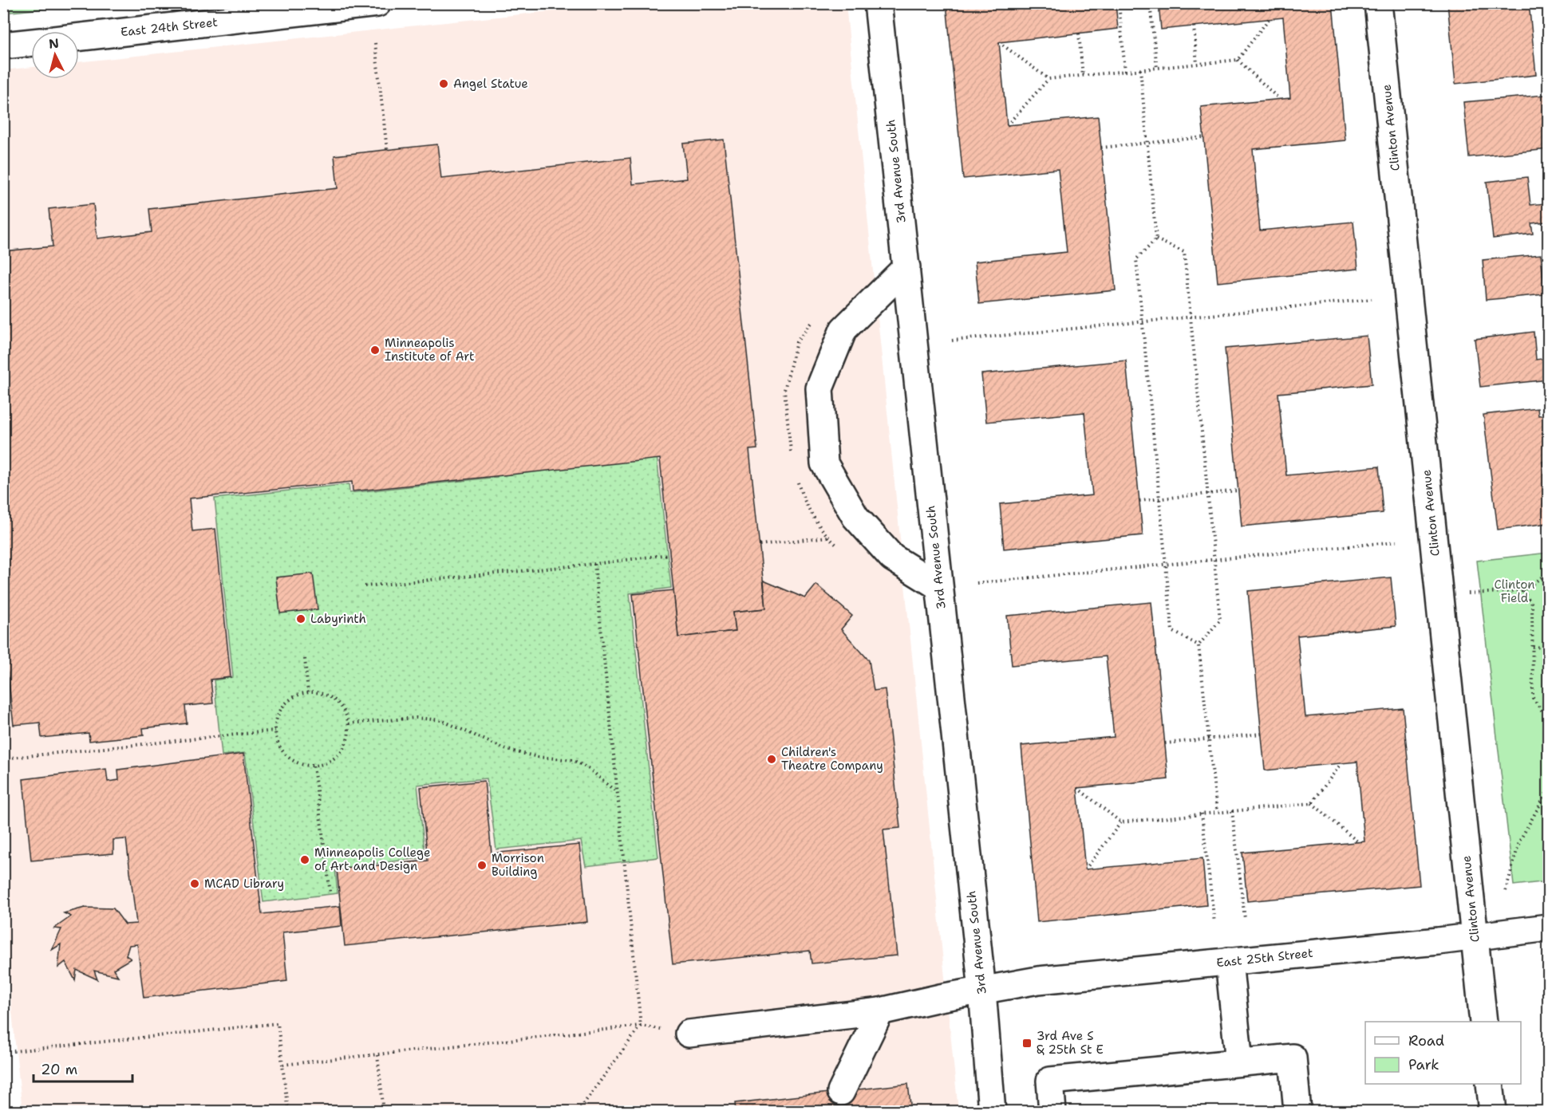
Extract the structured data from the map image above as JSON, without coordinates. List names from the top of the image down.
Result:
{
  "streets": {
    "street": [
      "East 24th Street",
      "Clinton Avenue",
      "3rd Avenue South",
      "East 25th Street"
    ]
  },
  "crossings": [
    ["Clinton Avenue", "East 25th Street"],
    ["3rd Avenue South", "East 25th Street"]
  ],
  "parks": ["Clinton Field"],
  "places": {
    "other": [
      "Angel Statue",
      "Minneapolis Institute of Art",
      "Labyrinth",
      "Children's Theatre Company",
      "Minneapolis College of Art and Design",
      "Morrison Building",
      "MCAD Library"
    ],
    "transit": ["3rd Ave S & 25th St E"]
  },
  "legend": ["Road", "Park"],
  "scale_bar": "20 m",
  "north": "top"
}
